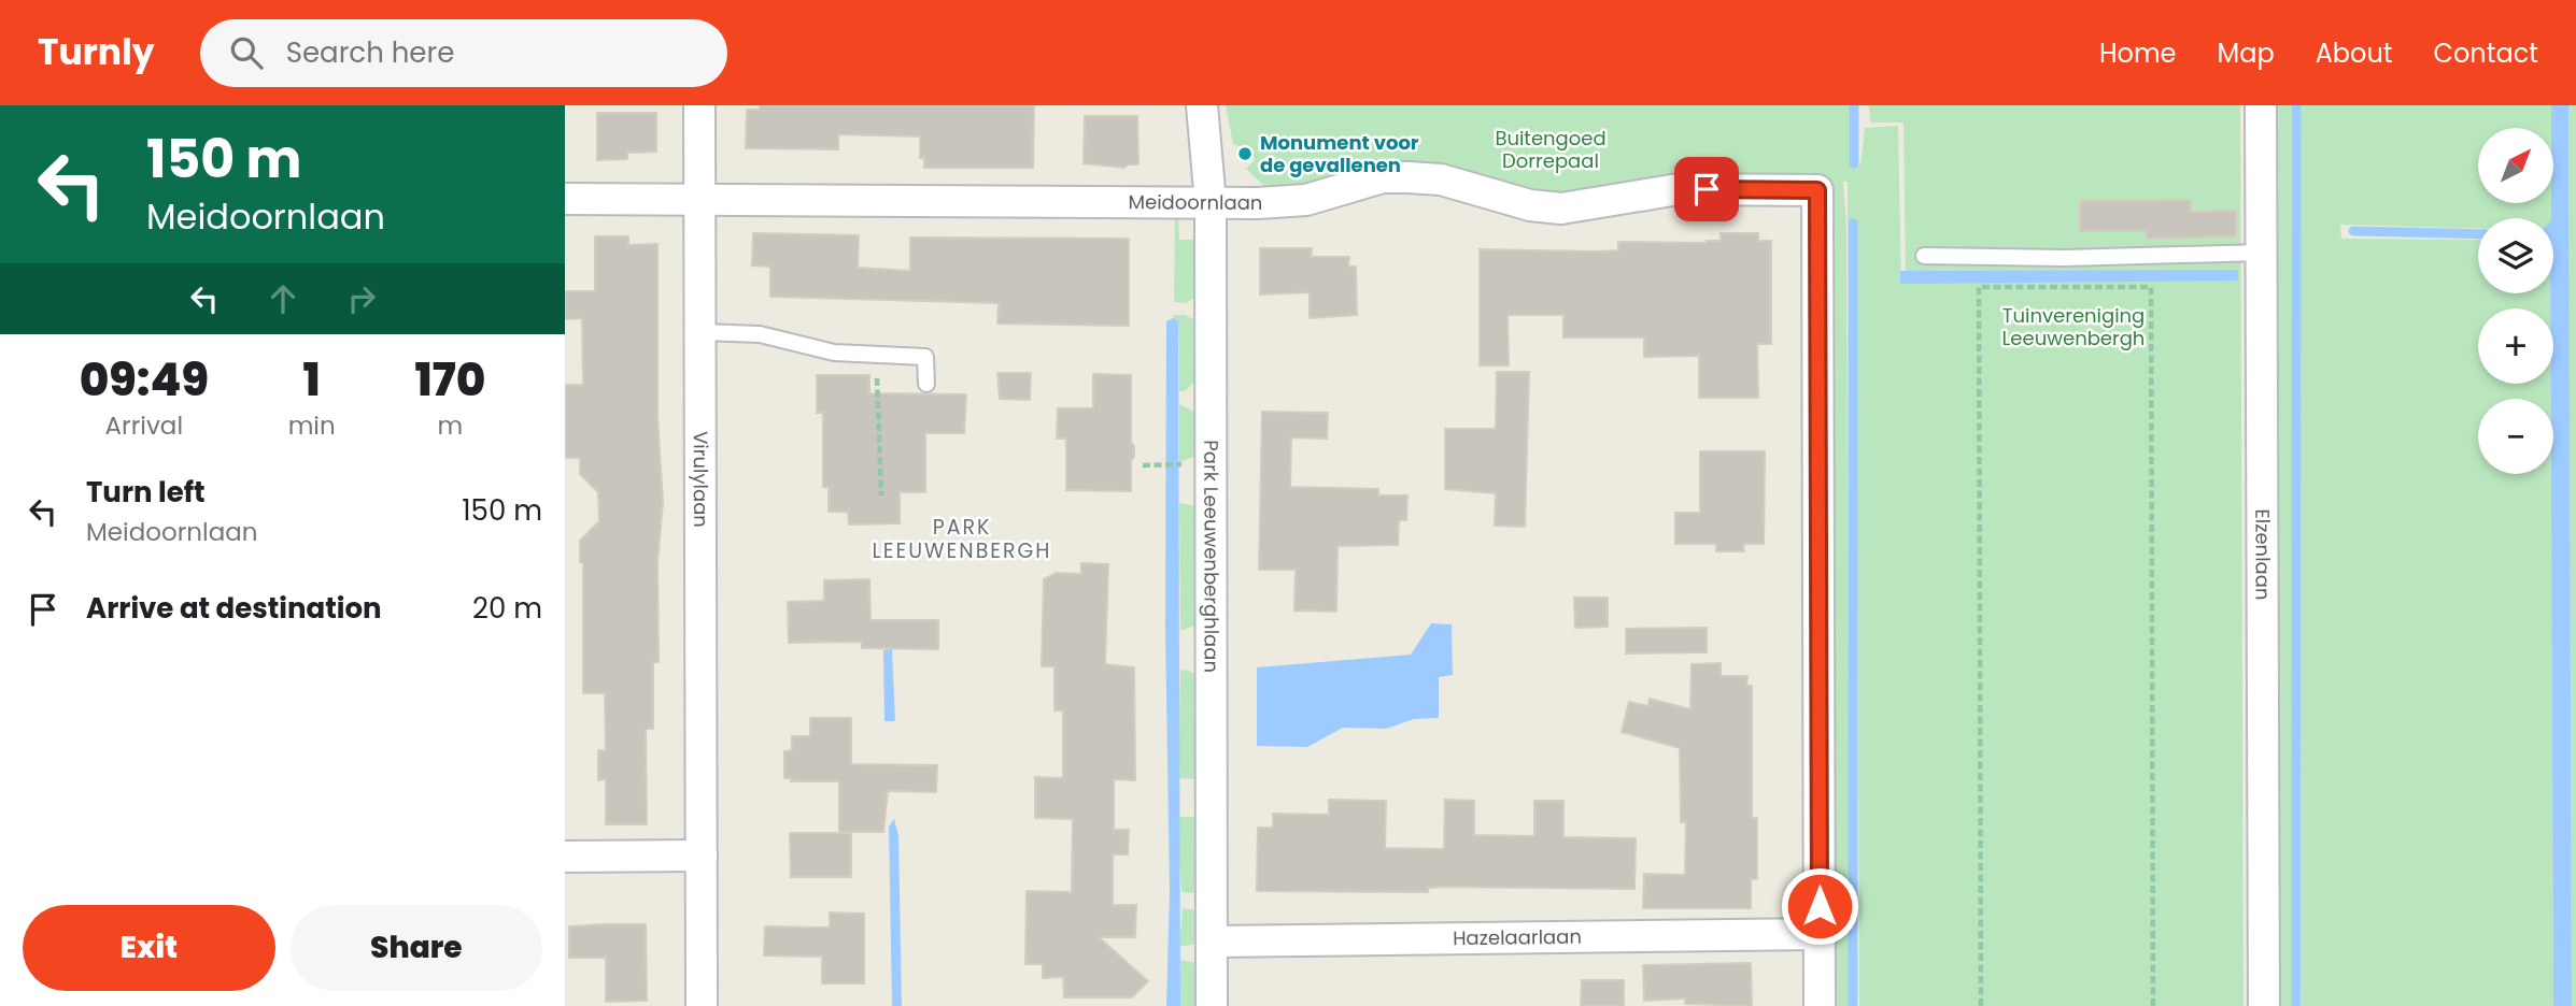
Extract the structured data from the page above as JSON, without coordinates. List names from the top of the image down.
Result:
{
  "streets": {
    "street": [
      "Meidoornlaan",
      "Virulylaan",
      "Park Leeuwenberghlaan",
      "Elzenlaan",
      "Hazelaarlaan"
    ]
  },
  "crossings": [
    ["Meidoornlaan", "Virulylaan"],
    ["Meidoornlaan", "Park Leeuwenberghlaan"],
    ["Meidoornlaan", "Hazelaarlaan"],
    ["Park Leeuwenberghlaan", "Hazelaarlaan"]
  ],
  "districts": ["PARK LEEUWENBERGH"],
  "parks": ["Buitengoed Dorrepaal", "Tuinvereniging Leeuwenbergh"],
  "places": ["Monument voor de gevallenen"],
  "north": "top right",
  "page": {
    "header": "Turnly",
    "search": "Search here",
    "nav": [
      "Home",
      "Map",
      "About",
      "Contact"
    ],
    "turn": ["150 m", "Meidoornlaan"],
    "map_buttons": ["+", "−"],
    "eta": [
      "09:49",
      "Arrival",
      "1",
      "min",
      "170",
      "m"
    ],
    "list": [
      {
        "name": "Turn left",
        "note": "Meidoornlaan",
        "value": "150 m"
      },
      {
        "name": "Arrive at destination",
        "value": "20 m"
      }
    ],
    "buttons": ["Exit", "Share"]
  }
}
